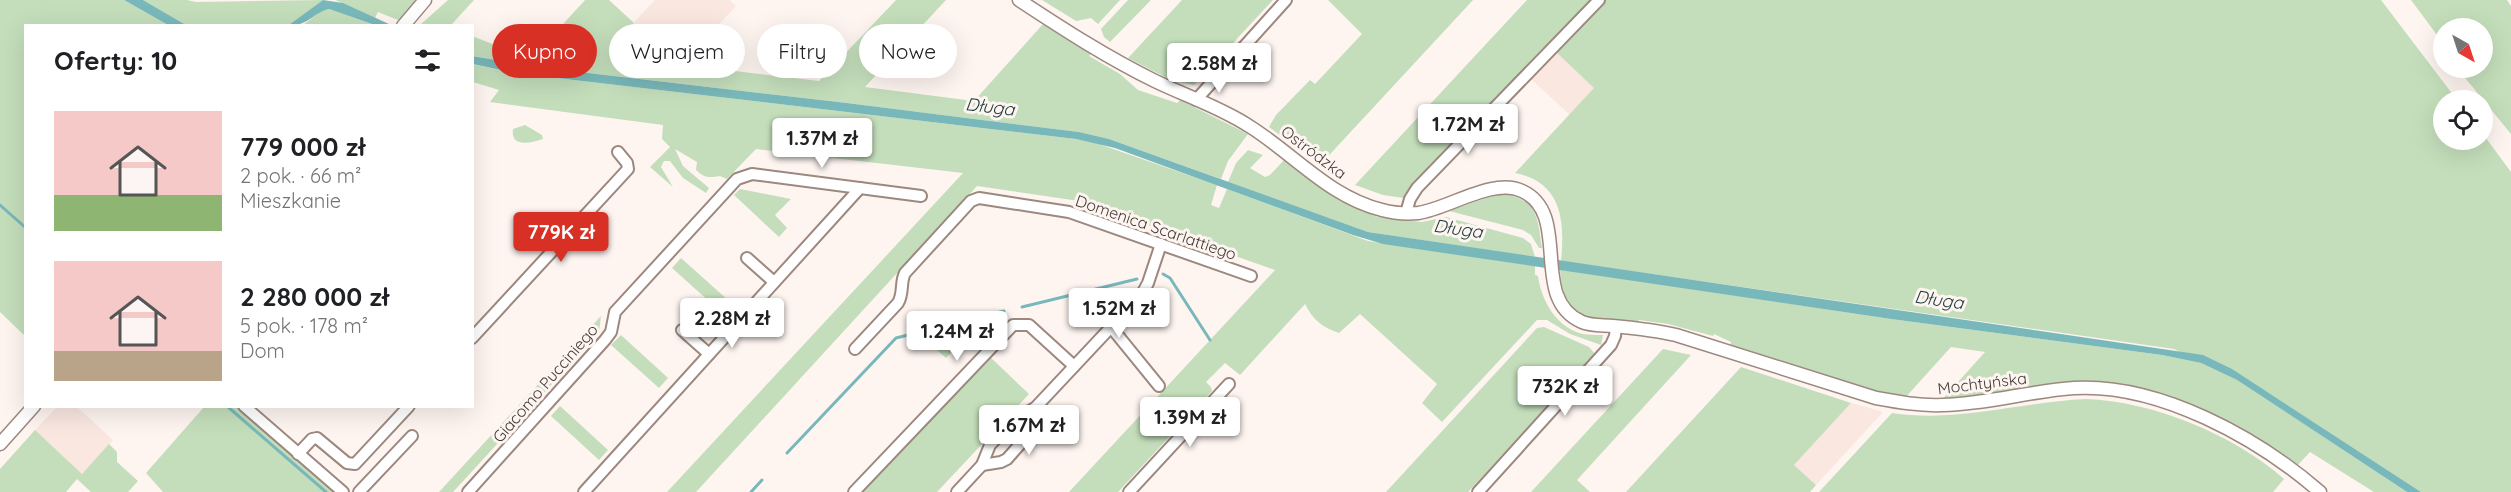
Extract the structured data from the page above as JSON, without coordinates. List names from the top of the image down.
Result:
{
  "streets": {
    "street": [
      "Ostródzka",
      "Domenica Scarlattiego",
      "Giacomo Pucciniego",
      "Mochtyńska"
    ]
  },
  "crossings": [
    ["Ostródzka", "Mochtyńska"]
  ],
  "water": ["Długa"],
  "north": "bottom right",
  "page": {
    "chip": [
      "Kupno",
      "Wynajem",
      "Filtry",
      "Nowe"
    ],
    "heading": "Oferty: 10",
    "price": [
      "2.58M zł",
      "1.72M zł",
      "1.37M zł",
      "779K zł",
      "1.52M zł",
      "2.28M zł",
      "1.24M zł",
      "732K zł",
      "1.39M zł",
      "1.67M zł"
    ],
    "list": [
      {
        "name": "779 000 zł",
        "note": "2 pok. · 66 m² · Mieszkanie"
      },
      {
        "name": "2 280 000 zł",
        "note": "5 pok. · 178 m² · Dom"
      }
    ]
  }
}
